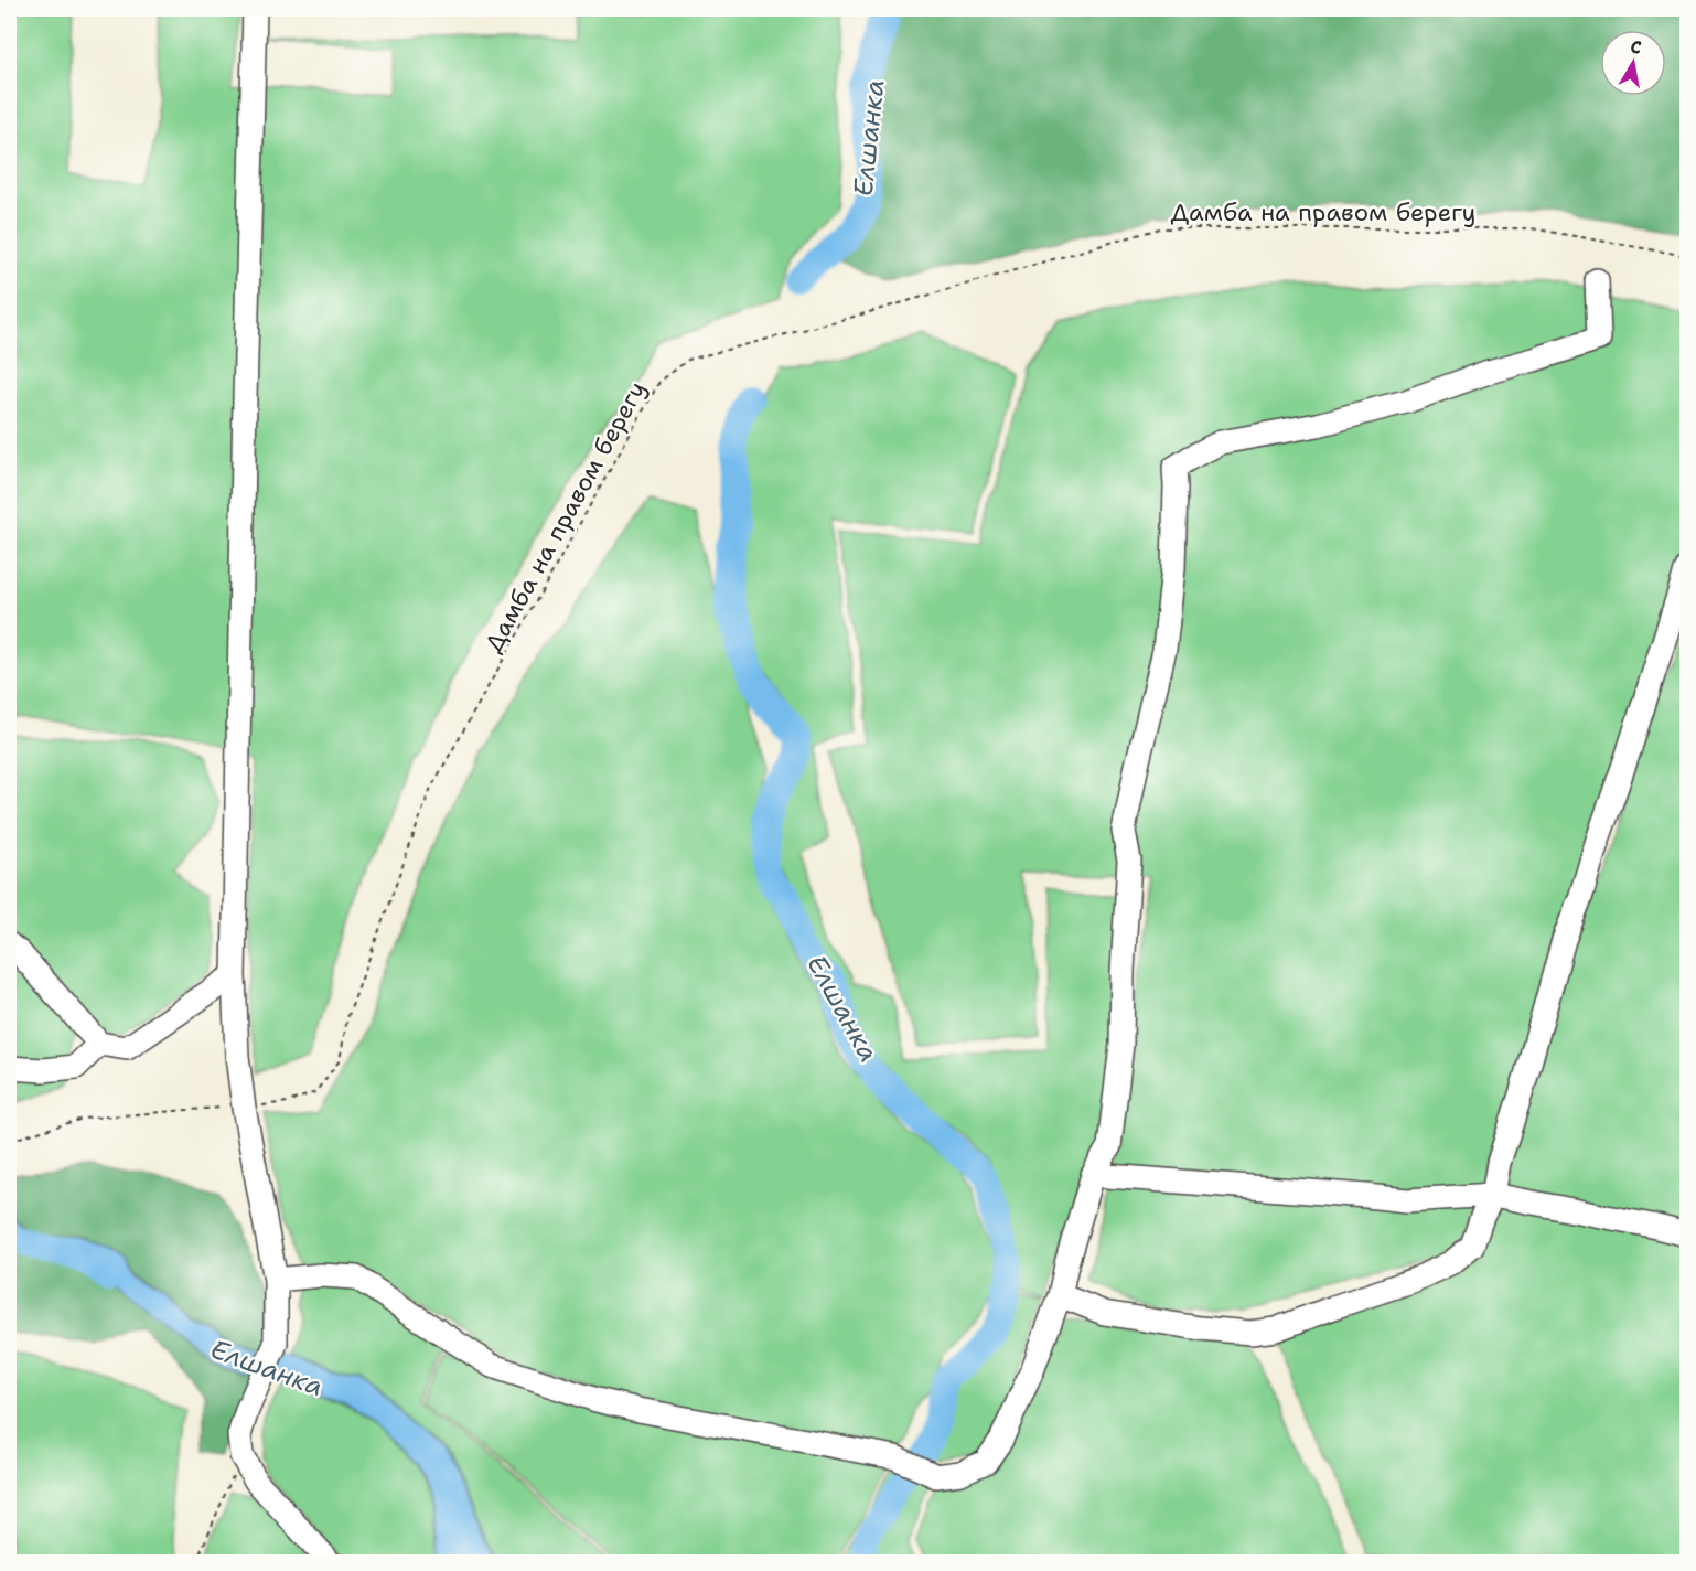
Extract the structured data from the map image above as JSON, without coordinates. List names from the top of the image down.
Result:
{
  "streets": {
    "path": ["Дамба на правом берегу"]
  },
  "water": ["Елшанка"],
  "north": "top"
}
